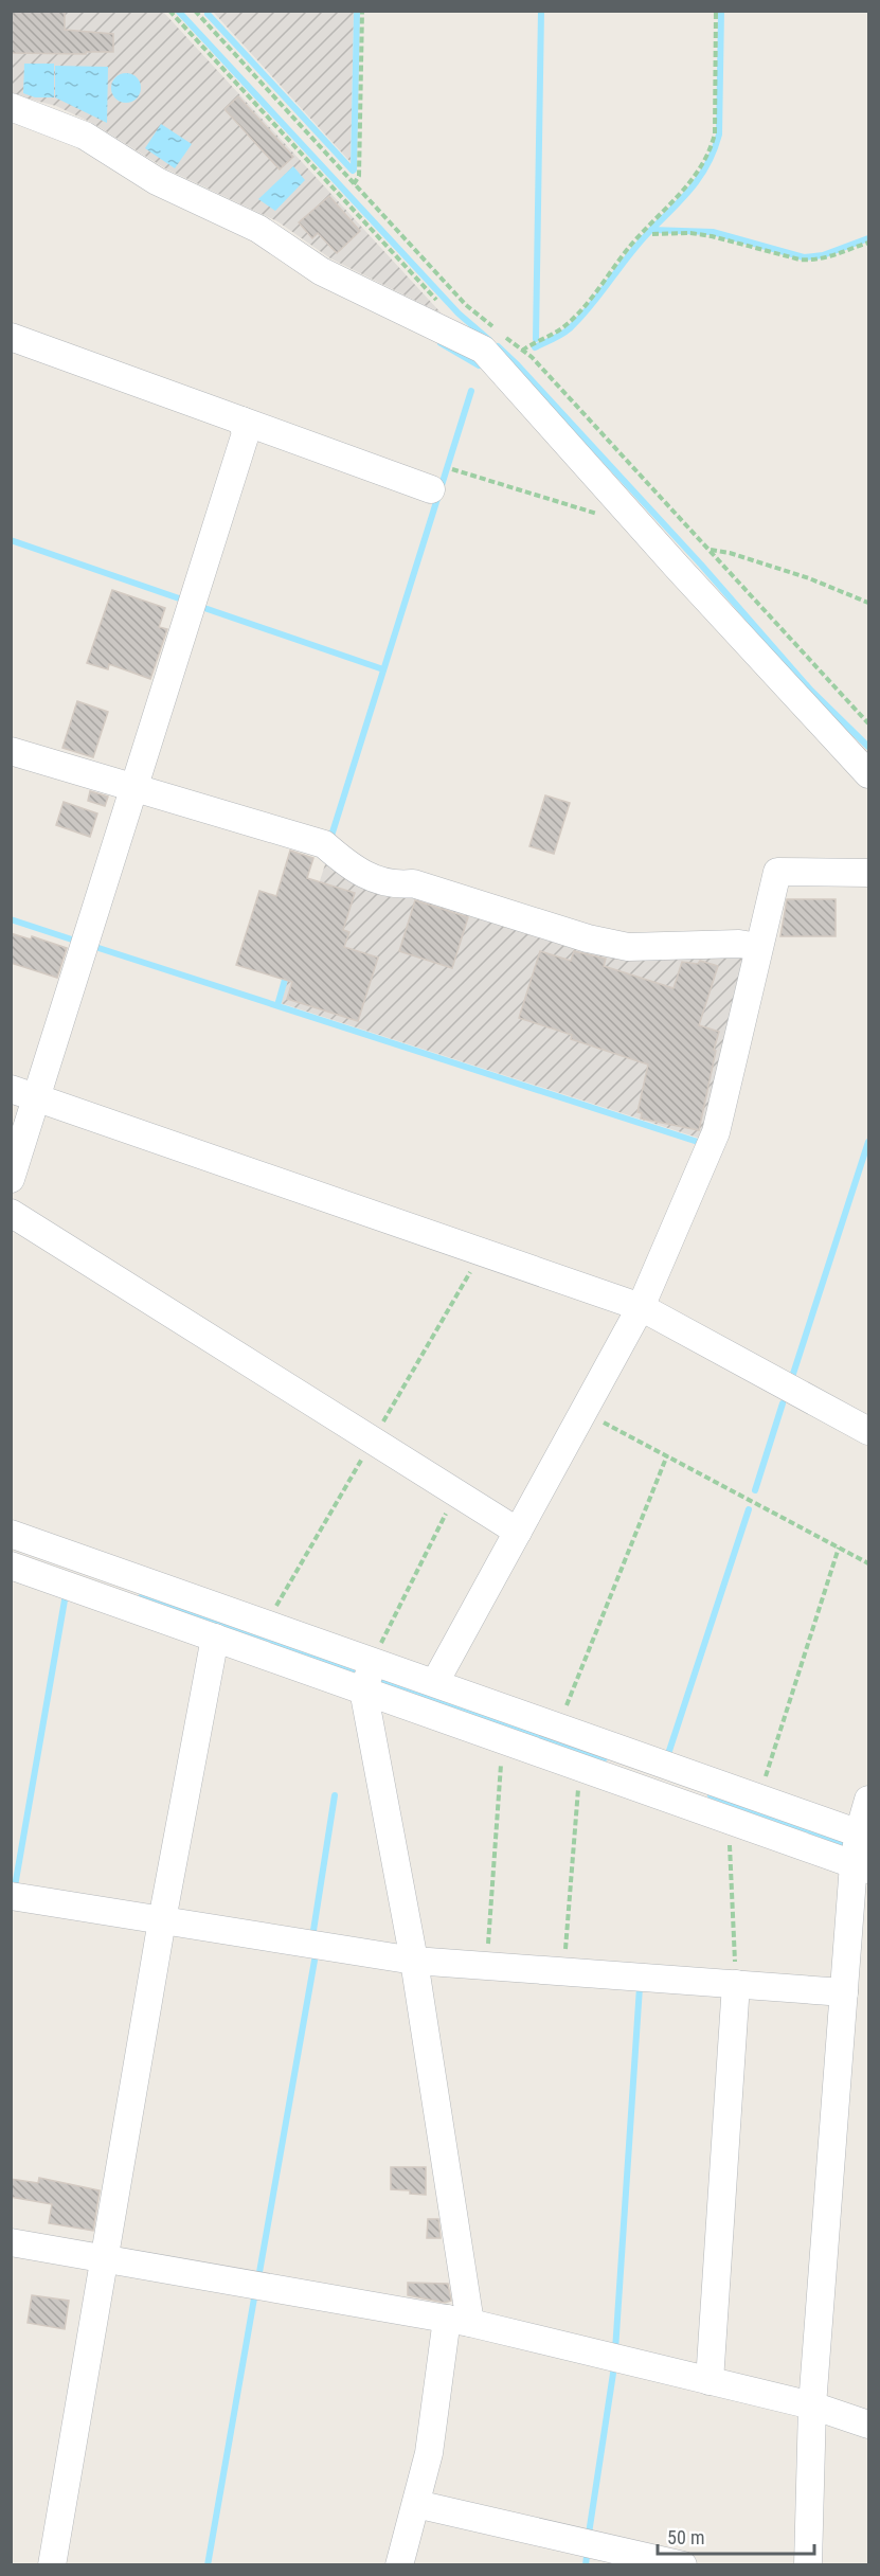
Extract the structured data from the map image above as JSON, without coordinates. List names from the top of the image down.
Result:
{
  "scale_bar": "50 m"
}
